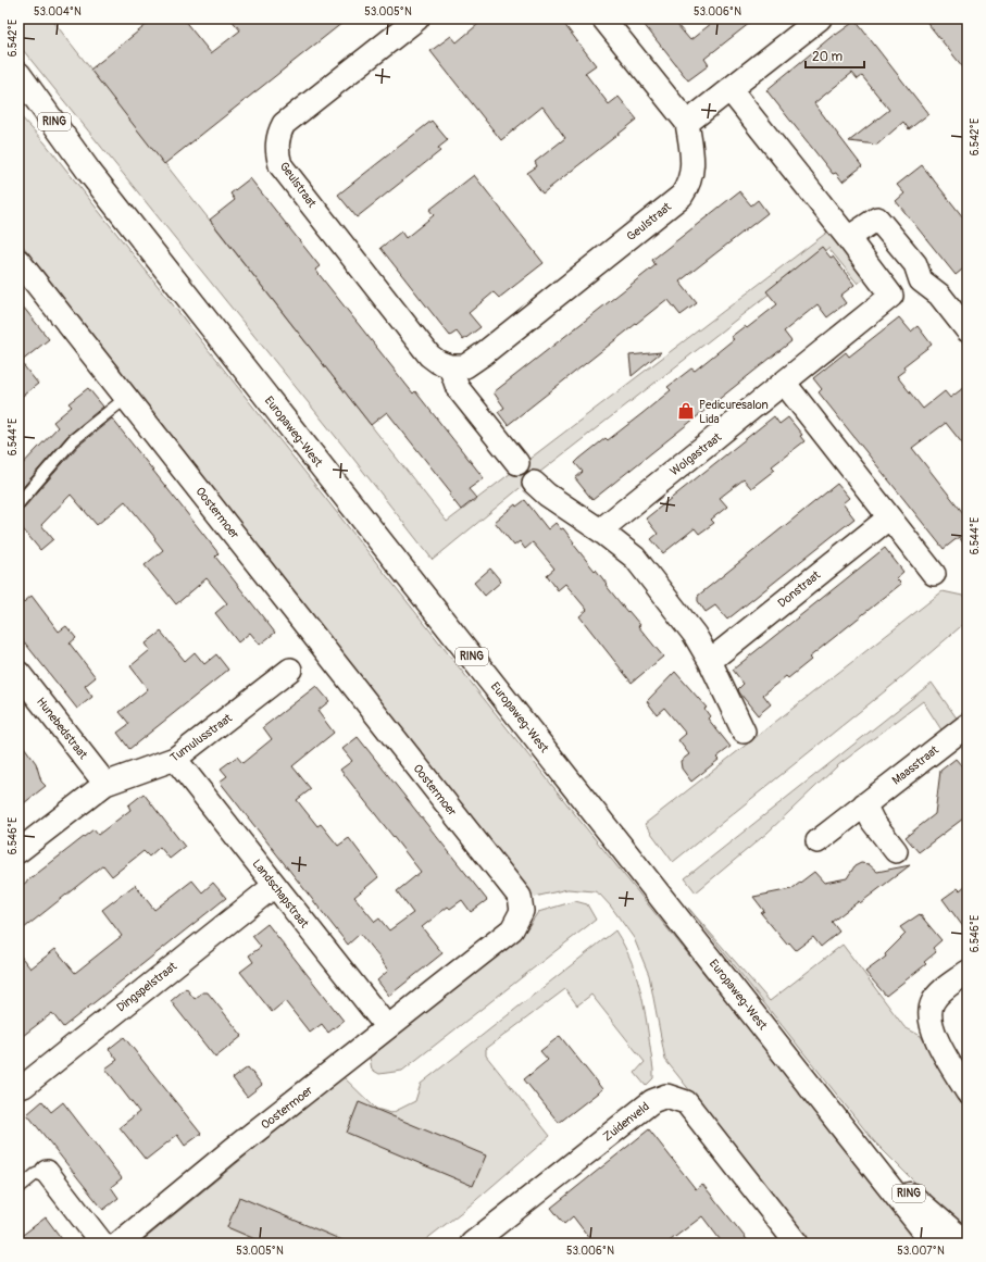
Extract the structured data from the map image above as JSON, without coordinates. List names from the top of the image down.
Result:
{
  "streets": {
    "main road": ["RING", "Europaweg-West"],
    "street": [
      "Geulstraat",
      "Wolgastraat",
      "Oostermoer",
      "Donstraat",
      "Hunebedstraat",
      "Tumulusstraat",
      "Maasstraat",
      "Landschapstraat",
      "Dingspelstraat",
      "Zuidenveld"
    ]
  },
  "crossings": [
    ["Oostermoer", "Landschapstraat"],
    ["Hunebedstraat", "Tumulusstraat"],
    ["Tumulusstraat", "Landschapstraat"],
    ["Landschapstraat", "Dingspelstraat"]
  ],
  "places": {
    "shop": ["Pedicuresalon Lida"]
  },
  "scale_bar": "20 m",
  "coordinates": [
    "53.004°N",
    "53.005°N",
    "53.006°N",
    "6.542°E",
    "6.544°E",
    "6.546°E",
    "53.007°N"
  ]
}
